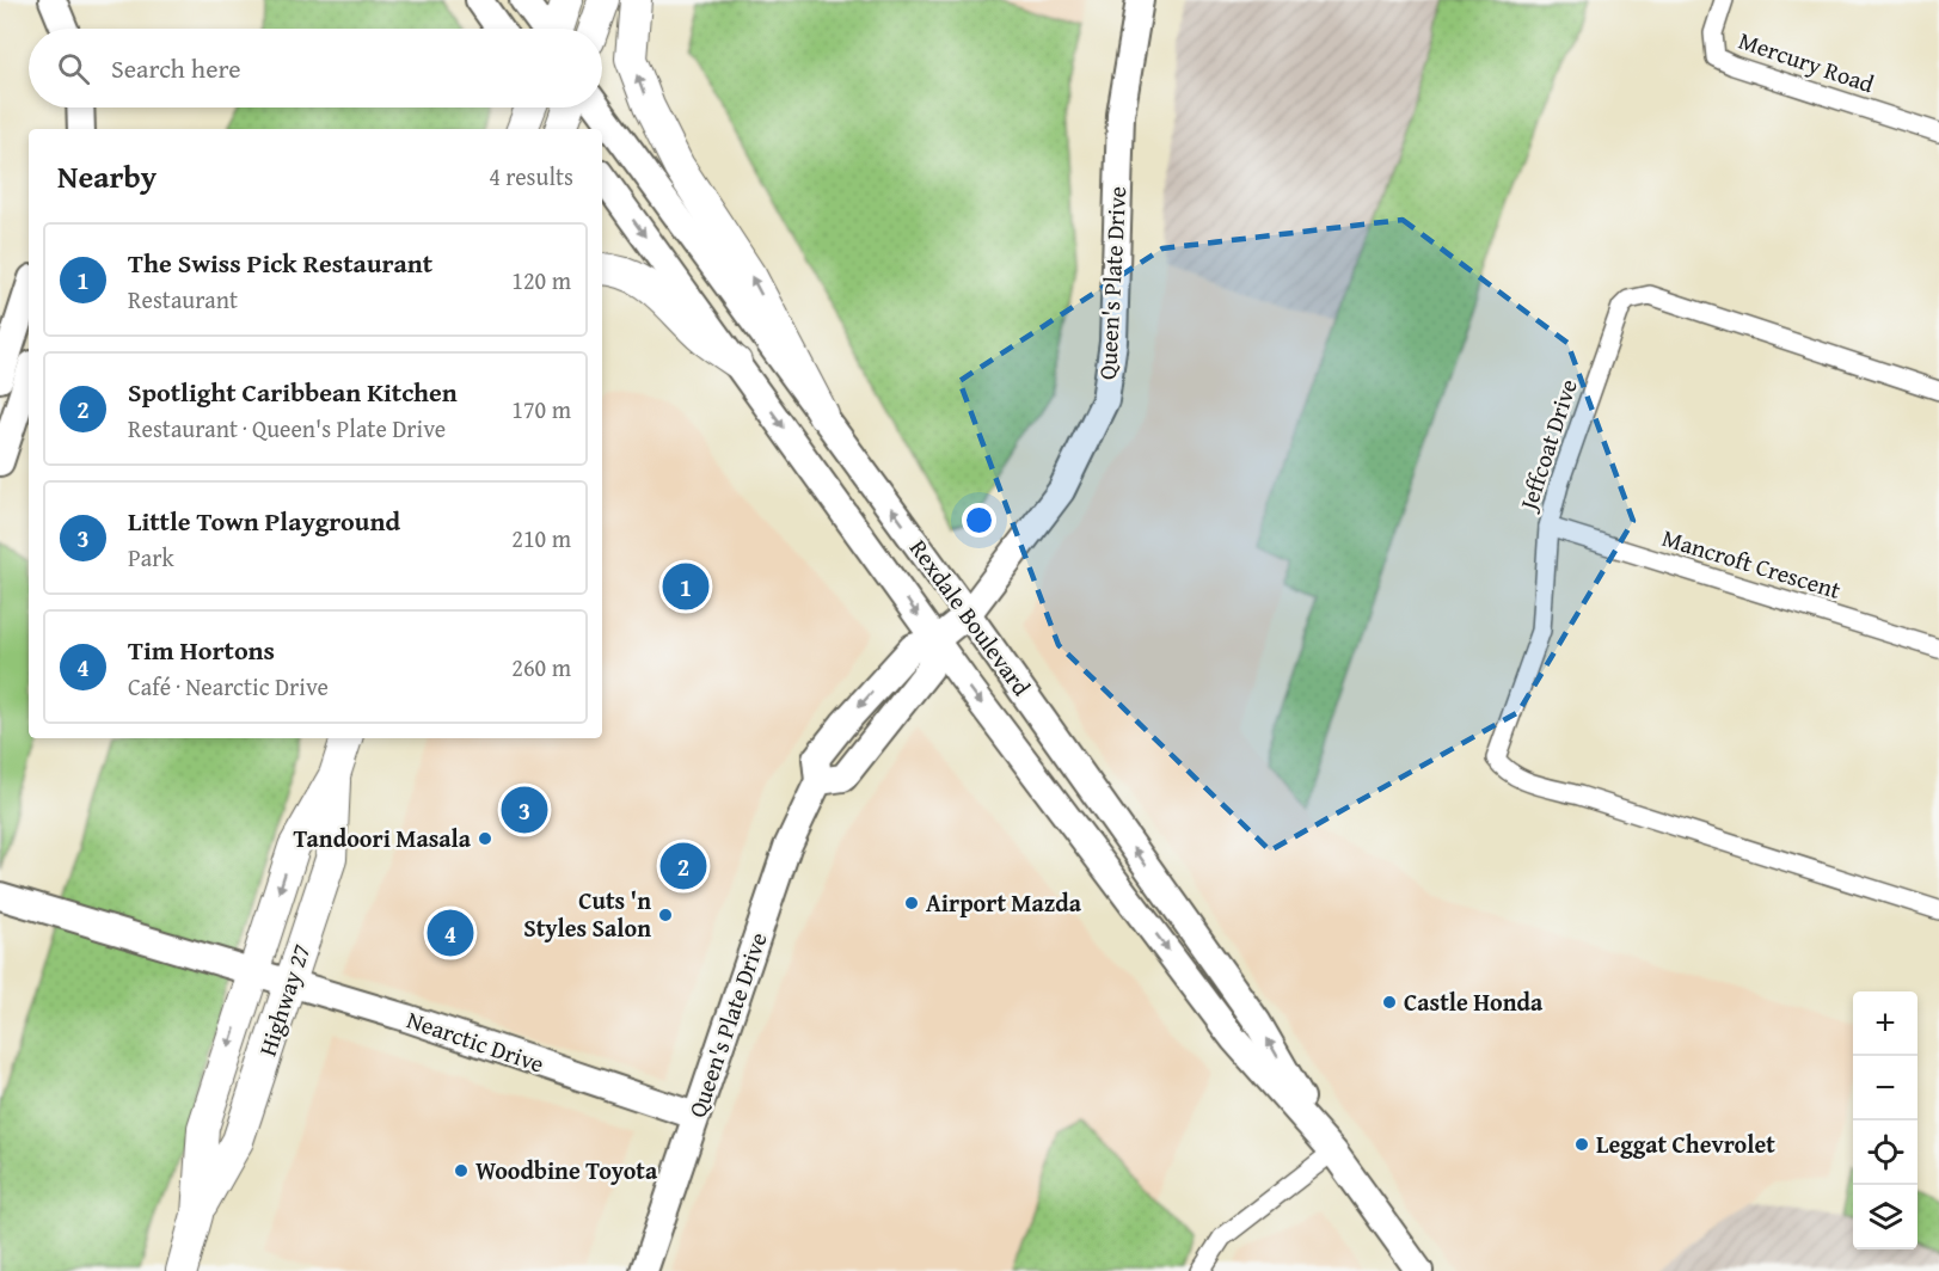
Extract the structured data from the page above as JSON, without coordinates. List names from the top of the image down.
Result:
{
  "streets": {
    "main road": [
      "Queen's Plate Drive",
      "Rexdale Boulevard",
      "Highway 27",
      "Nearctic Drive"
    ],
    "street": ["Mercury Road", "Jeffcoat Drive", "Mancroft Crescent"]
  },
  "crossings": [
    ["Queen's Plate Drive", "Rexdale Boulevard"],
    ["Queen's Plate Drive", "Nearctic Drive"],
    ["Jeffcoat Drive", "Mancroft Crescent"],
    ["Highway 27", "Nearctic Drive"]
  ],
  "places": [
    "Tandoori Masala",
    "Airport Mazda",
    "Cuts 'n Styles Salon",
    "Castle Honda",
    "Leggat Chevrolet",
    "Woodbine Toyota"
  ],
  "page": {
    "search": "Search here",
    "heading": ["Nearby", "4 results"],
    "list": [
      {
        "mark": "1",
        "name": "The Swiss Pick Restaurant",
        "note": "Restaurant",
        "value": "120 m"
      },
      {
        "mark": "2",
        "name": "Spotlight Caribbean Kitchen",
        "note": "Restaurant · Queen's Plate Drive",
        "value": "170 m"
      },
      {
        "mark": "3",
        "name": "Little Town Playground",
        "note": "Park",
        "value": "210 m"
      },
      {
        "mark": "4",
        "name": "Tim Hortons",
        "note": "Café · Nearctic Drive",
        "value": "260 m"
      }
    ],
    "pins": [
      "1",
      "3",
      "2",
      "4"
    ],
    "map_buttons": ["+", "−"]
  }
}
